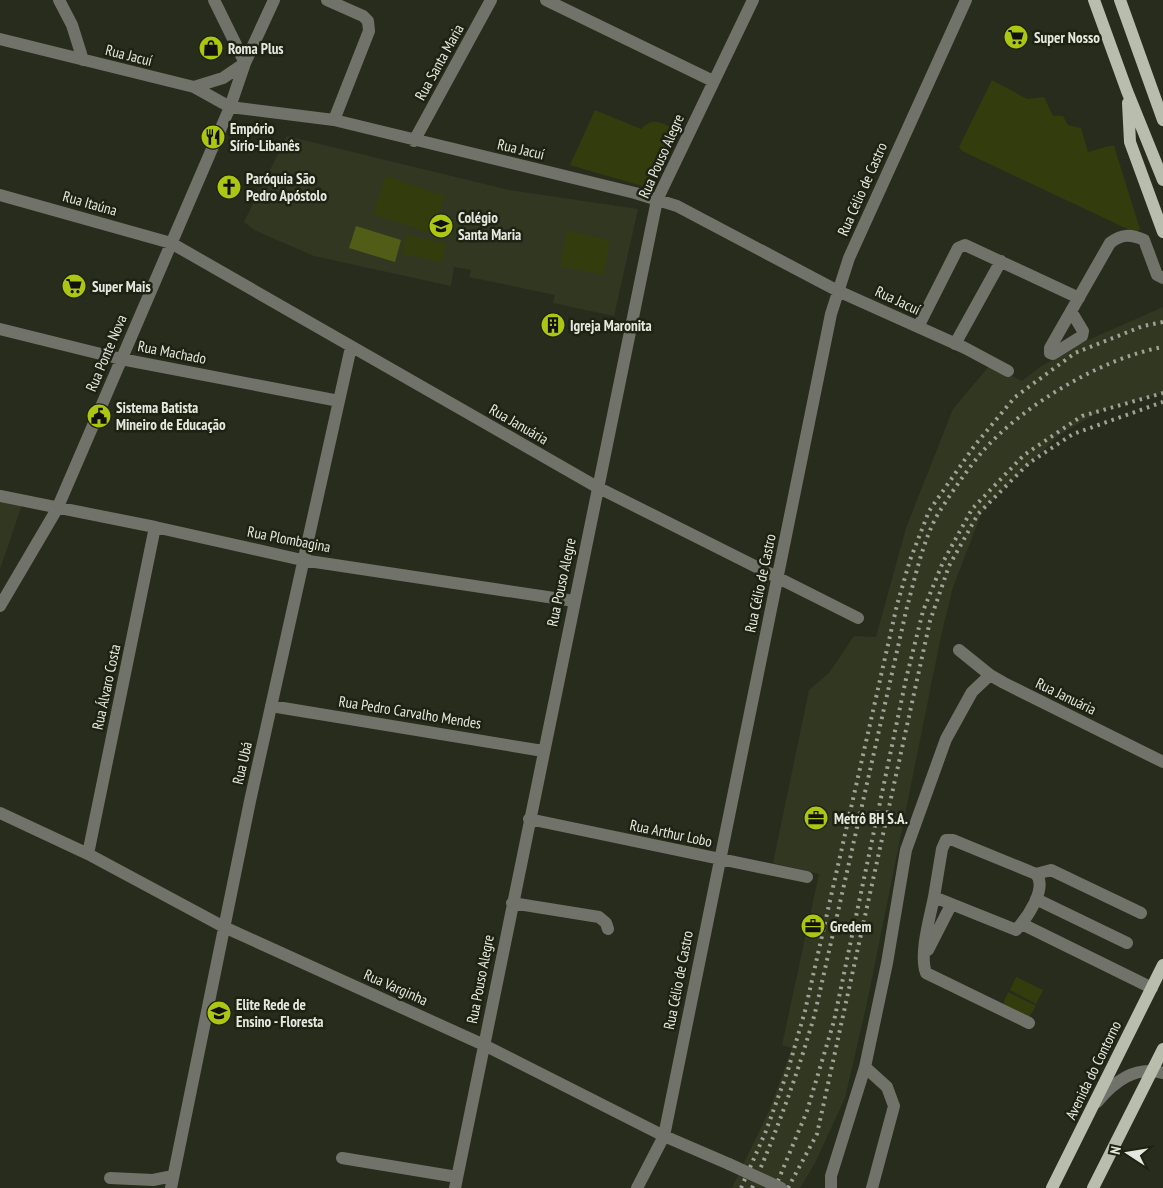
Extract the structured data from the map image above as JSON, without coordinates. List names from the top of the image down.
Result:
{
  "streets": {
    "main road": ["Avenida do Contorno"],
    "street": [
      "Rua Jacuí",
      "Rua Santa Maria",
      "Rua Pouso Alegre",
      "Rua Célio de Castro",
      "Rua Itaúna",
      "Rua Machado",
      "Rua Ponte Nova",
      "Rua Januária",
      "Rua Plombagina",
      "Rua Álvaro Costa",
      "Rua Pedro Carvalho Mendes",
      "Rua Ubá",
      "Rua Arthur Lobo",
      "Rua Varginha"
    ]
  },
  "crossings": [
    ["Rua Jacuí", "Rua Santa Maria"],
    ["Rua Jacuí", "Rua Pouso Alegre"],
    ["Rua Jacuí", "Rua Célio de Castro"],
    ["Rua Jacuí", "Rua Ponte Nova"],
    ["Rua Pouso Alegre", "Rua Januária"],
    ["Rua Pouso Alegre", "Rua Plombagina"],
    ["Rua Pouso Alegre", "Rua Pedro Carvalho Mendes"],
    ["Rua Pouso Alegre", "Rua Arthur Lobo"],
    ["Rua Pouso Alegre", "Rua Varginha"],
    ["Rua Célio de Castro", "Rua Januária"],
    ["Rua Célio de Castro", "Rua Arthur Lobo"],
    ["Rua Célio de Castro", "Rua Varginha"],
    ["Rua Itaúna", "Rua Ponte Nova"],
    ["Rua Itaúna", "Rua Januária"],
    ["Rua Machado", "Rua Ponte Nova"],
    ["Rua Machado", "Rua Ubá"],
    ["Rua Ponte Nova", "Rua Januária"],
    ["Rua Ponte Nova", "Rua Plombagina"],
    ["Rua Januária", "Rua Ubá"],
    ["Rua Plombagina", "Rua Álvaro Costa"],
    ["Rua Plombagina", "Rua Ubá"],
    ["Rua Álvaro Costa", "Rua Varginha"],
    ["Rua Pedro Carvalho Mendes", "Rua Ubá"],
    ["Rua Ubá", "Rua Varginha"]
  ],
  "places": {
    "supermarket": ["Super Nosso", "Super Mais"],
    "shop": ["Roma Plus"],
    "restaurant": ["Empório Sírio-Libanês"],
    "church": ["Paróquia São Pedro Apóstolo"],
    "school or university": ["Colégio Santa Maria", "Elite Rede de Ensino - Floresta"],
    "building": ["Igreja Maronita"],
    "public building": ["Sistema Batista Mineiro de Educação"],
    "office": ["Metrô BH S.A.", "Gredem"]
  },
  "north": "left"
}
